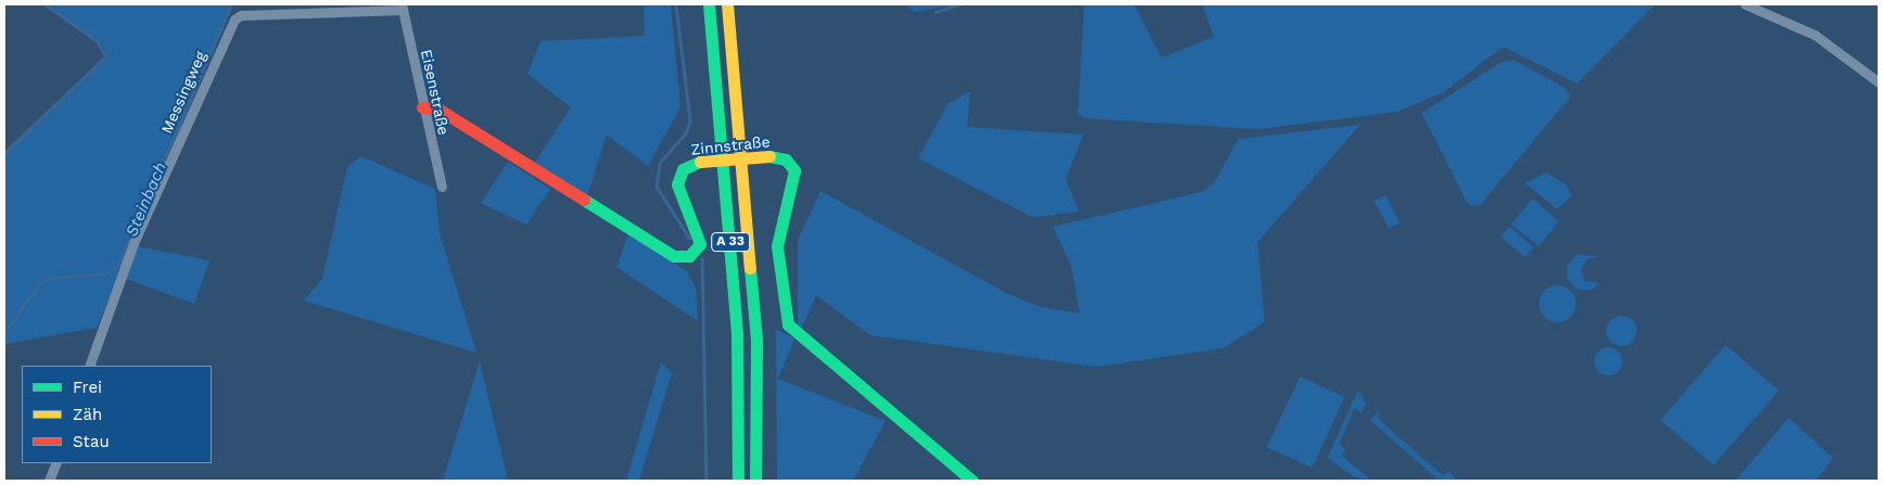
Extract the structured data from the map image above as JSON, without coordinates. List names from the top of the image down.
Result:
{
  "streets": {
    "main road": ["Zinnstraße", "A 33"],
    "street": ["Messingweg", "Eisenstraße"]
  },
  "crossings": [
    ["Messingweg", "Eisenstraße"],
    ["Eisenstraße", "Zinnstraße"]
  ],
  "water": ["Steinbach"],
  "legend": ["Frei", "Zäh", "Stau"]
}
